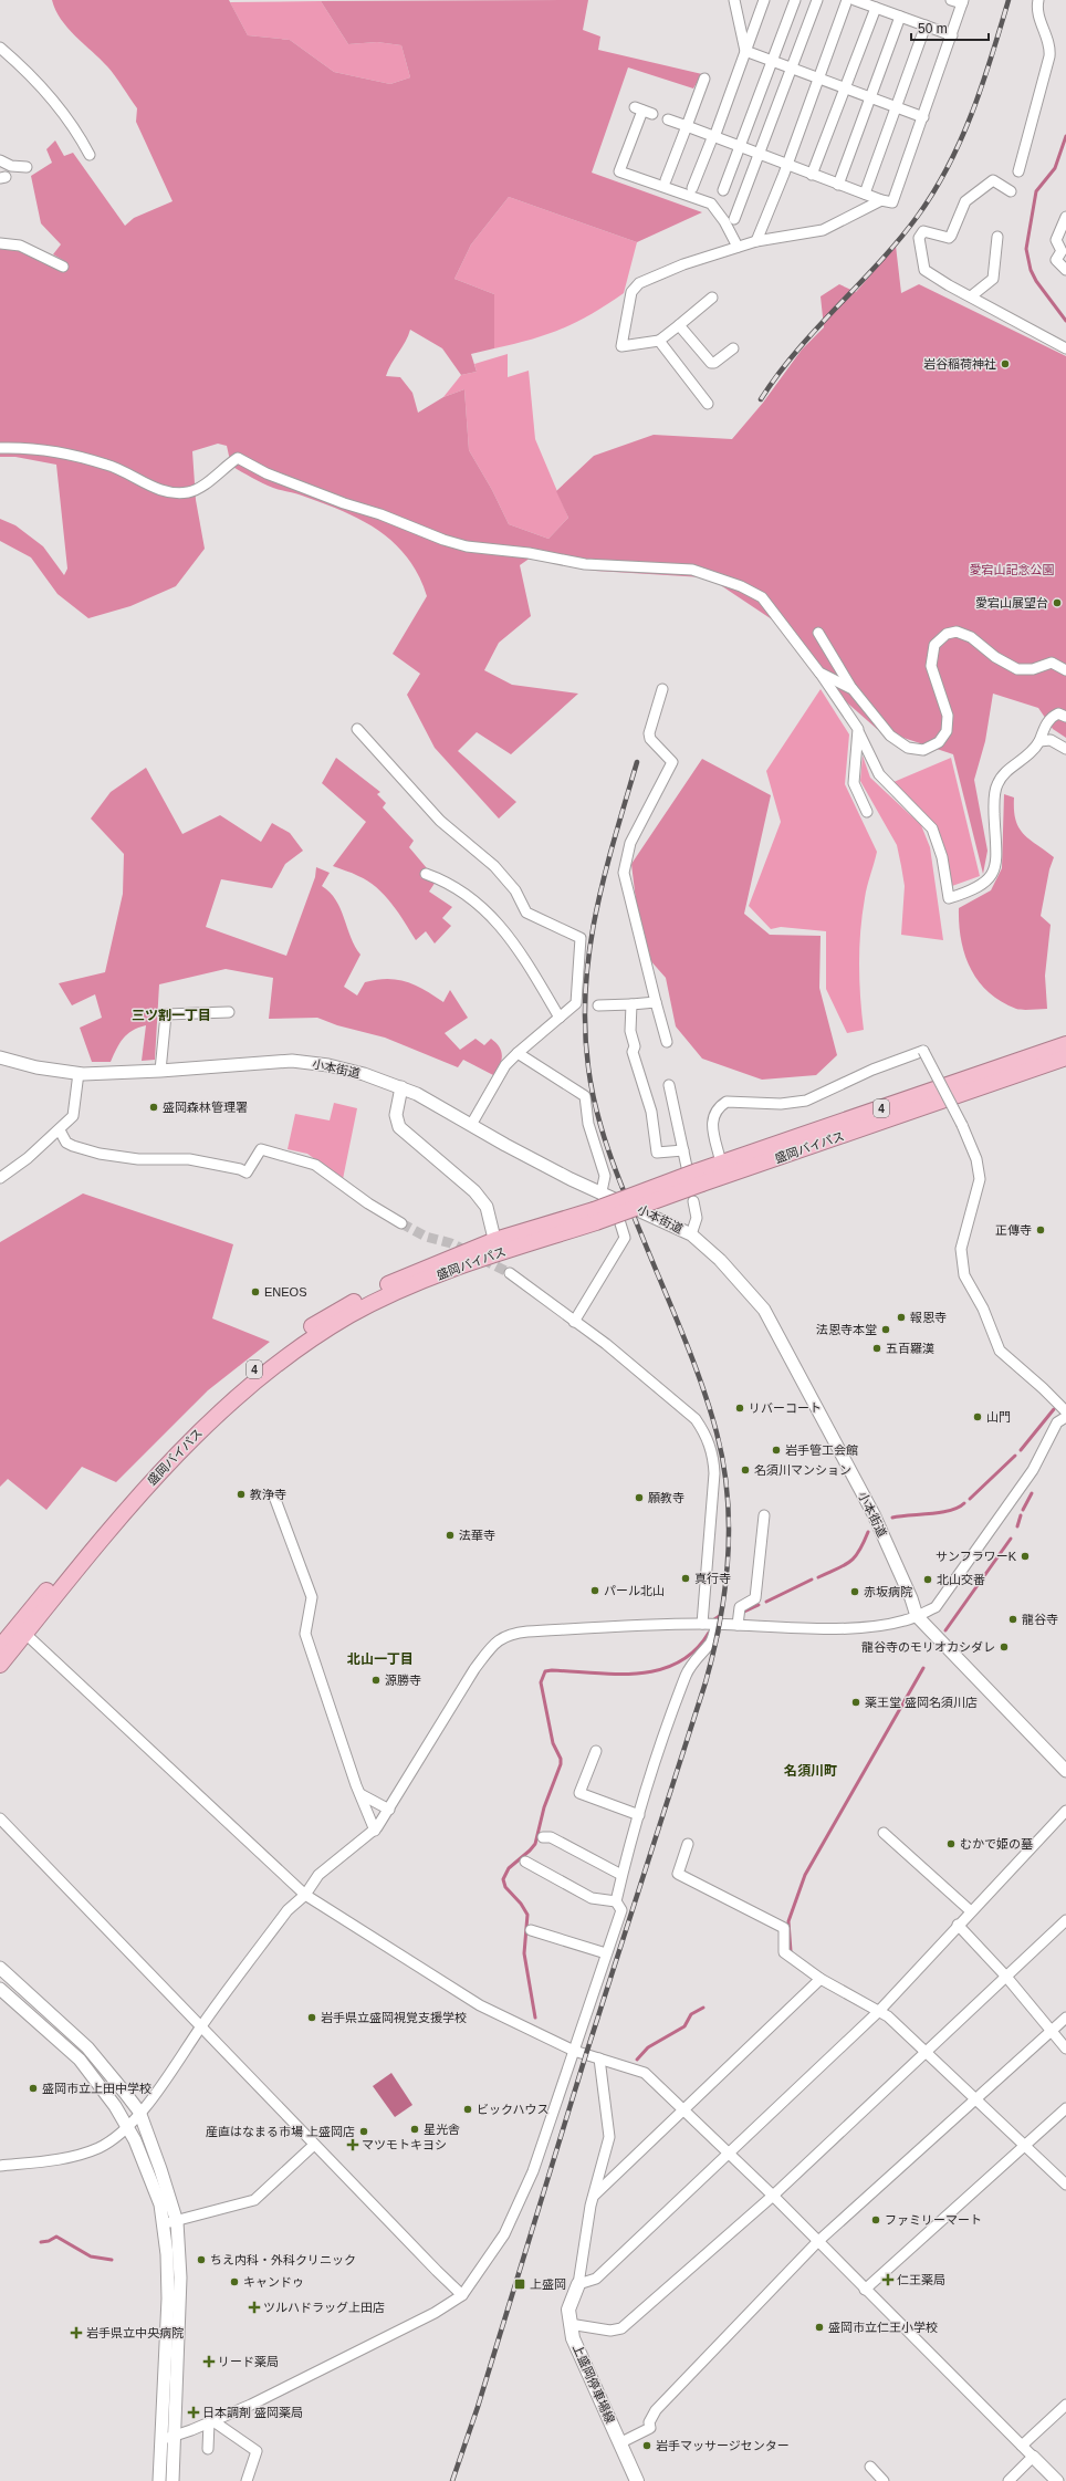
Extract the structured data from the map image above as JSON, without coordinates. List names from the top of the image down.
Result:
{
  "streets": {
    "highway": ["4", "盛岡バイパス"],
    "main road": ["上盛岡停車場線"],
    "street": ["小本街道"]
  },
  "districts": ["三ツ割一丁目", "北山一丁目", "名須川町"],
  "parks": ["愛宕山記念公園"],
  "places": {
    "other": [
      "岩谷稲荷神社",
      "愛宕山展望台",
      "盛岡森林管理署",
      "正傳寺",
      "ENEOS",
      "報恩寺",
      "法恩寺本堂",
      "五百羅漢",
      "リバーコート",
      "山門",
      "岩手管工会館",
      "名須川マンション",
      "教浄寺",
      "願教寺",
      "法華寺",
      "サンフラワーK",
      "真行寺",
      "北山交番",
      "パール北山",
      "赤坂病院",
      "龍谷寺",
      "龍谷寺のモリオカシダレ",
      "源勝寺",
      "薬王堂 盛岡名須川店",
      "むかで姫の墓",
      "岩手県立盛岡視覚支援学校",
      "盛岡市立上田中学校",
      "ビックハウス",
      "星光舎",
      "産直はなまる市場 上盛岡店",
      "ファミリーマート",
      "ちえ内科・外科クリニック",
      "キャンドゥ",
      "盛岡市立仁王小学校",
      "岩手マッサージセンター"
    ],
    "health": [
      "マツモトキヨシ",
      "仁王薬局",
      "ツルハドラッグ上田店",
      "岩手県立中央病院",
      "リード薬局",
      "日本調剤 盛岡薬局"
    ],
    "transit": ["上盛岡"]
  },
  "scale_bar": "50 m"
}
